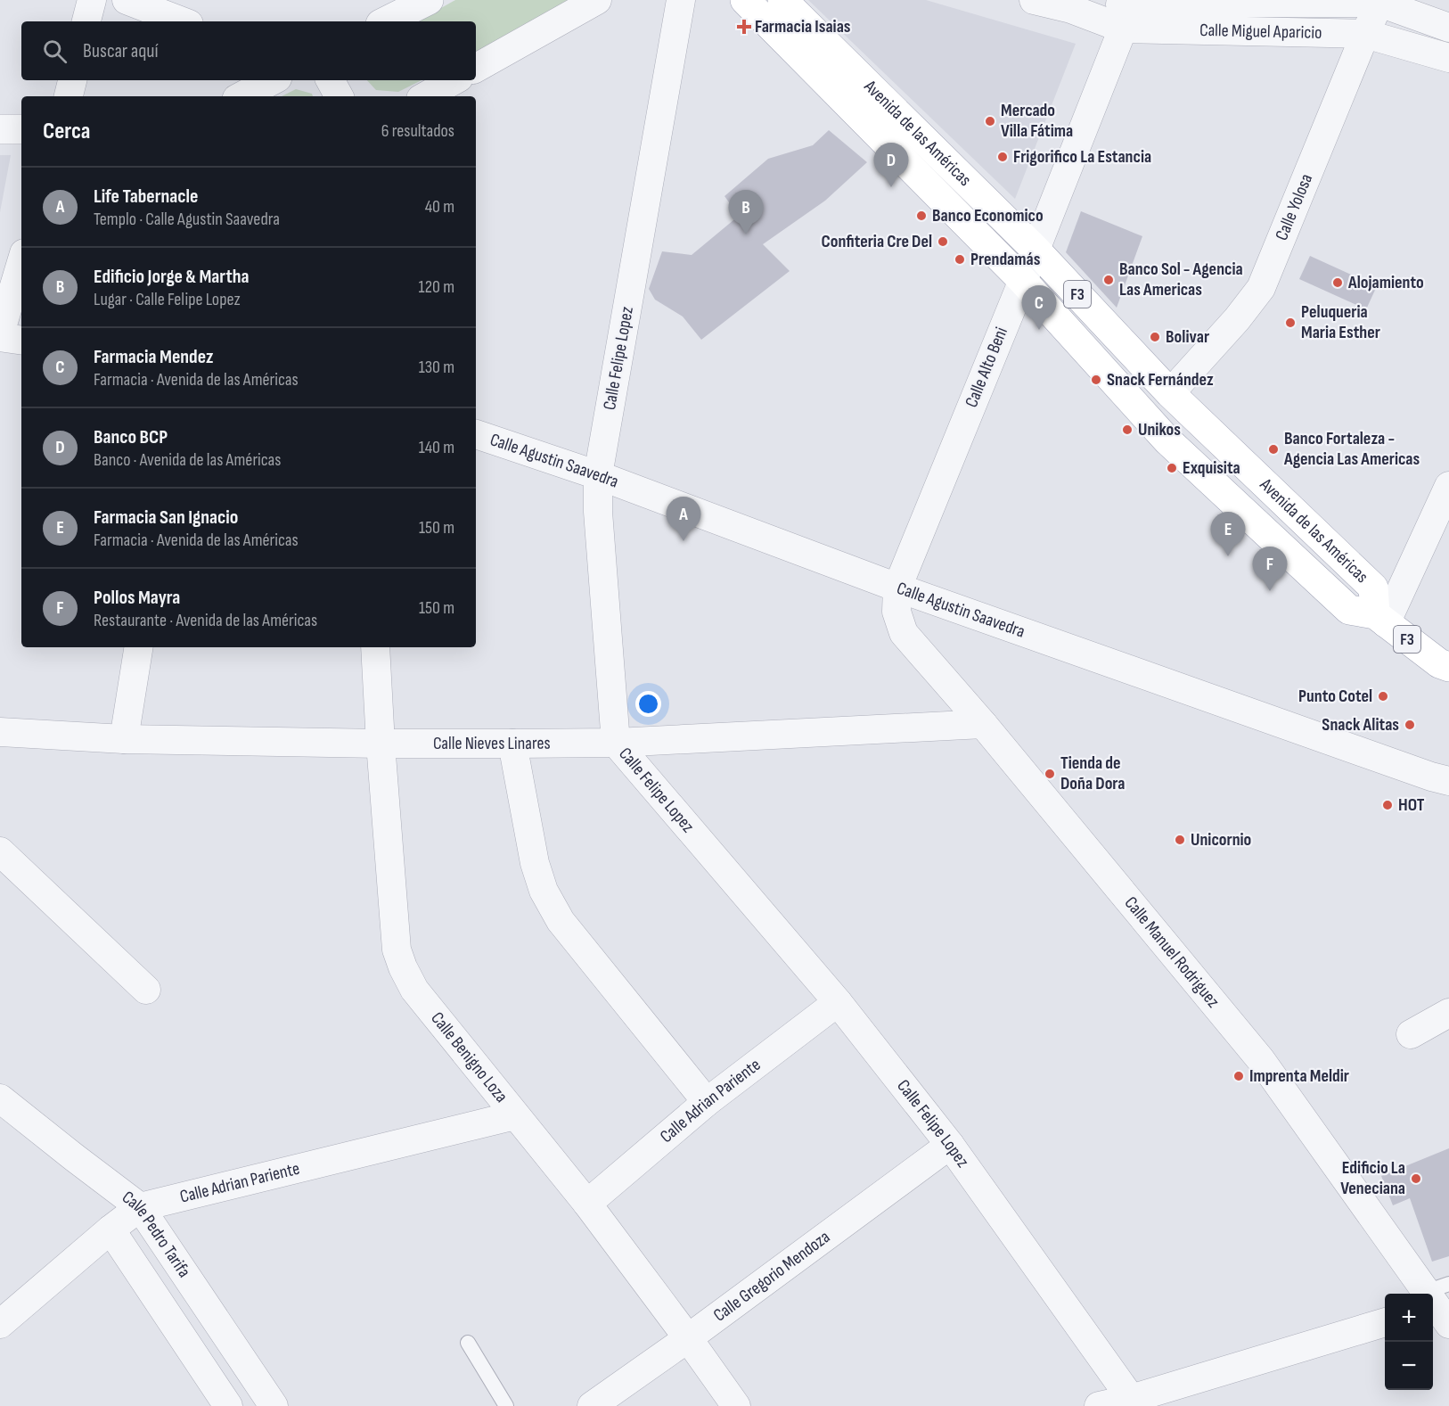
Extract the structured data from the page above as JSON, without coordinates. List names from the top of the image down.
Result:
{
  "streets": {
    "main road": ["Avenida de las Américas", "F3"],
    "street": [
      "Calle Miguel Aparicio",
      "Calle Yolosa",
      "Calle Felipe Lopez",
      "Calle Alto Beni",
      "Calle Agustin Saavedra",
      "Calle Nieves Linares",
      "Calle Manuel Rodriguez",
      "Calle Benigno Loza",
      "Calle Adrian Pariente",
      "Calle Pedro Tarifa",
      "Calle Gregorio Mendoza"
    ]
  },
  "crossings": [
    ["Calle Miguel Aparicio", "Calle Yolosa"],
    ["Calle Miguel Aparicio", "Calle Alto Beni"],
    ["Avenida de las Américas", "Calle Yolosa"],
    ["Avenida de las Américas", "Calle Alto Beni"],
    ["Calle Felipe Lopez", "Calle Agustin Saavedra"],
    ["Calle Felipe Lopez", "Calle Nieves Linares"],
    ["Calle Felipe Lopez", "Calle Adrian Pariente"],
    ["Calle Felipe Lopez", "Calle Gregorio Mendoza"],
    ["Calle Alto Beni", "Calle Agustin Saavedra"],
    ["Calle Alto Beni", "Calle Manuel Rodriguez"],
    ["Calle Agustin Saavedra", "Calle Manuel Rodriguez"],
    ["Calle Nieves Linares", "Calle Manuel Rodriguez"],
    ["Calle Nieves Linares", "Calle Benigno Loza"],
    ["Calle Benigno Loza", "Calle Adrian Pariente"],
    ["Calle Benigno Loza", "Calle Gregorio Mendoza"],
    ["Calle Adrian Pariente", "Calle Pedro Tarifa"]
  ],
  "places": {
    "health": ["Farmacia Isaias"],
    "other": [
      "Mercado Villa Fátima",
      "Frigorifico La Estancia",
      "Banco Economico",
      "Confiteria Cre Del",
      "Prendamás",
      "Banco Sol - Agencia Las Americas",
      "Alojamiento",
      "Peluqueria Maria Esther",
      "Bolivar",
      "Snack Fernández",
      "Unikos",
      "Banco Fortaleza - Agencia Las Americas",
      "Exquisita",
      "Punto Cotel",
      "Snack Alitas",
      "Tienda de Doña Dora",
      "HOT",
      "Unicornio",
      "Imprenta Meldir",
      "Edificio La Veneciana"
    ]
  },
  "page": {
    "search": "Buscar aquí",
    "heading": ["Cerca", "6 resultados"],
    "pins": [
      "D",
      "B",
      "C",
      "A",
      "E",
      "F"
    ],
    "list": [
      {
        "mark": "A",
        "name": "Life Tabernacle",
        "note": "Templo · Calle Agustin Saavedra",
        "value": "40 m"
      },
      {
        "mark": "B",
        "name": "Edificio Jorge & Martha",
        "note": "Lugar · Calle Felipe Lopez",
        "value": "120 m"
      },
      {
        "mark": "C",
        "name": "Farmacia Mendez",
        "note": "Farmacia · Avenida de las Américas",
        "value": "130 m"
      },
      {
        "mark": "D",
        "name": "Banco BCP",
        "note": "Banco · Avenida de las Américas",
        "value": "140 m"
      },
      {
        "mark": "E",
        "name": "Farmacia San Ignacio",
        "note": "Farmacia · Avenida de las Américas",
        "value": "150 m"
      },
      {
        "mark": "F",
        "name": "Pollos Mayra",
        "note": "Restaurante · Avenida de las Américas",
        "value": "150 m"
      }
    ],
    "map_buttons": ["+", "−"]
  }
}
